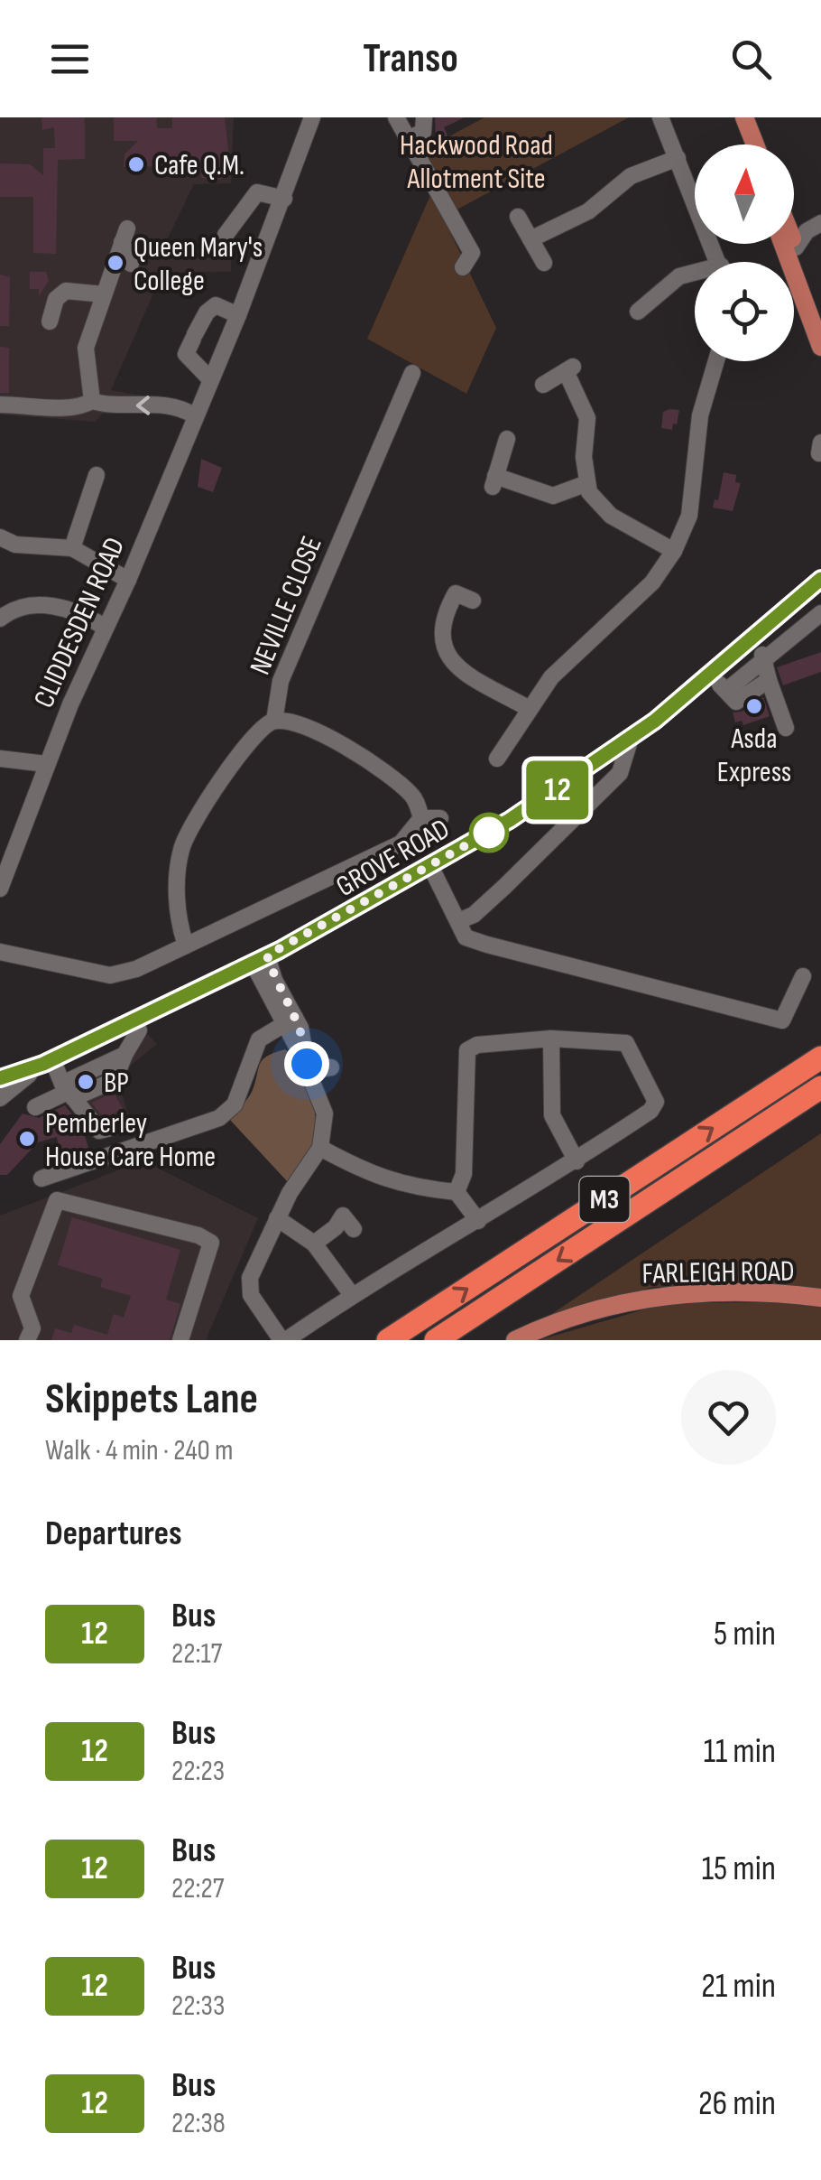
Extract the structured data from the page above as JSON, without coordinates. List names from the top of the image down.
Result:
{
  "streets": {
    "highway": ["M3"],
    "main road": ["FARLEIGH ROAD"],
    "street": ["NEVILLE CLOSE", "CLIDDESDEN ROAD", "GROVE ROAD"]
  },
  "parks": ["Hackwood Road Allotment Site"],
  "places": [
    "Cafe Q.M.",
    "Queen Mary's College",
    "Asda Express",
    "BP",
    "Pemberley House Care Home"
  ],
  "lines": ["bus line 12"],
  "north": "top",
  "page": {
    "header": "Transo",
    "on_map": "12",
    "heading": [
      ["Skippets Lane", "Walk · 4 min · 240 m"],
      "Departures"
    ],
    "list": [
      {
        "mark": "12",
        "name": "Bus",
        "note": "22:17",
        "value": "5 min"
      },
      {
        "mark": "12",
        "name": "Bus",
        "note": "22:23",
        "value": "11 min"
      },
      {
        "mark": "12",
        "name": "Bus",
        "note": "22:27",
        "value": "15 min"
      },
      {
        "mark": "12",
        "name": "Bus",
        "note": "22:33",
        "value": "21 min"
      },
      {
        "mark": "12",
        "name": "Bus",
        "note": "22:38",
        "value": "26 min"
      }
    ]
  }
}
